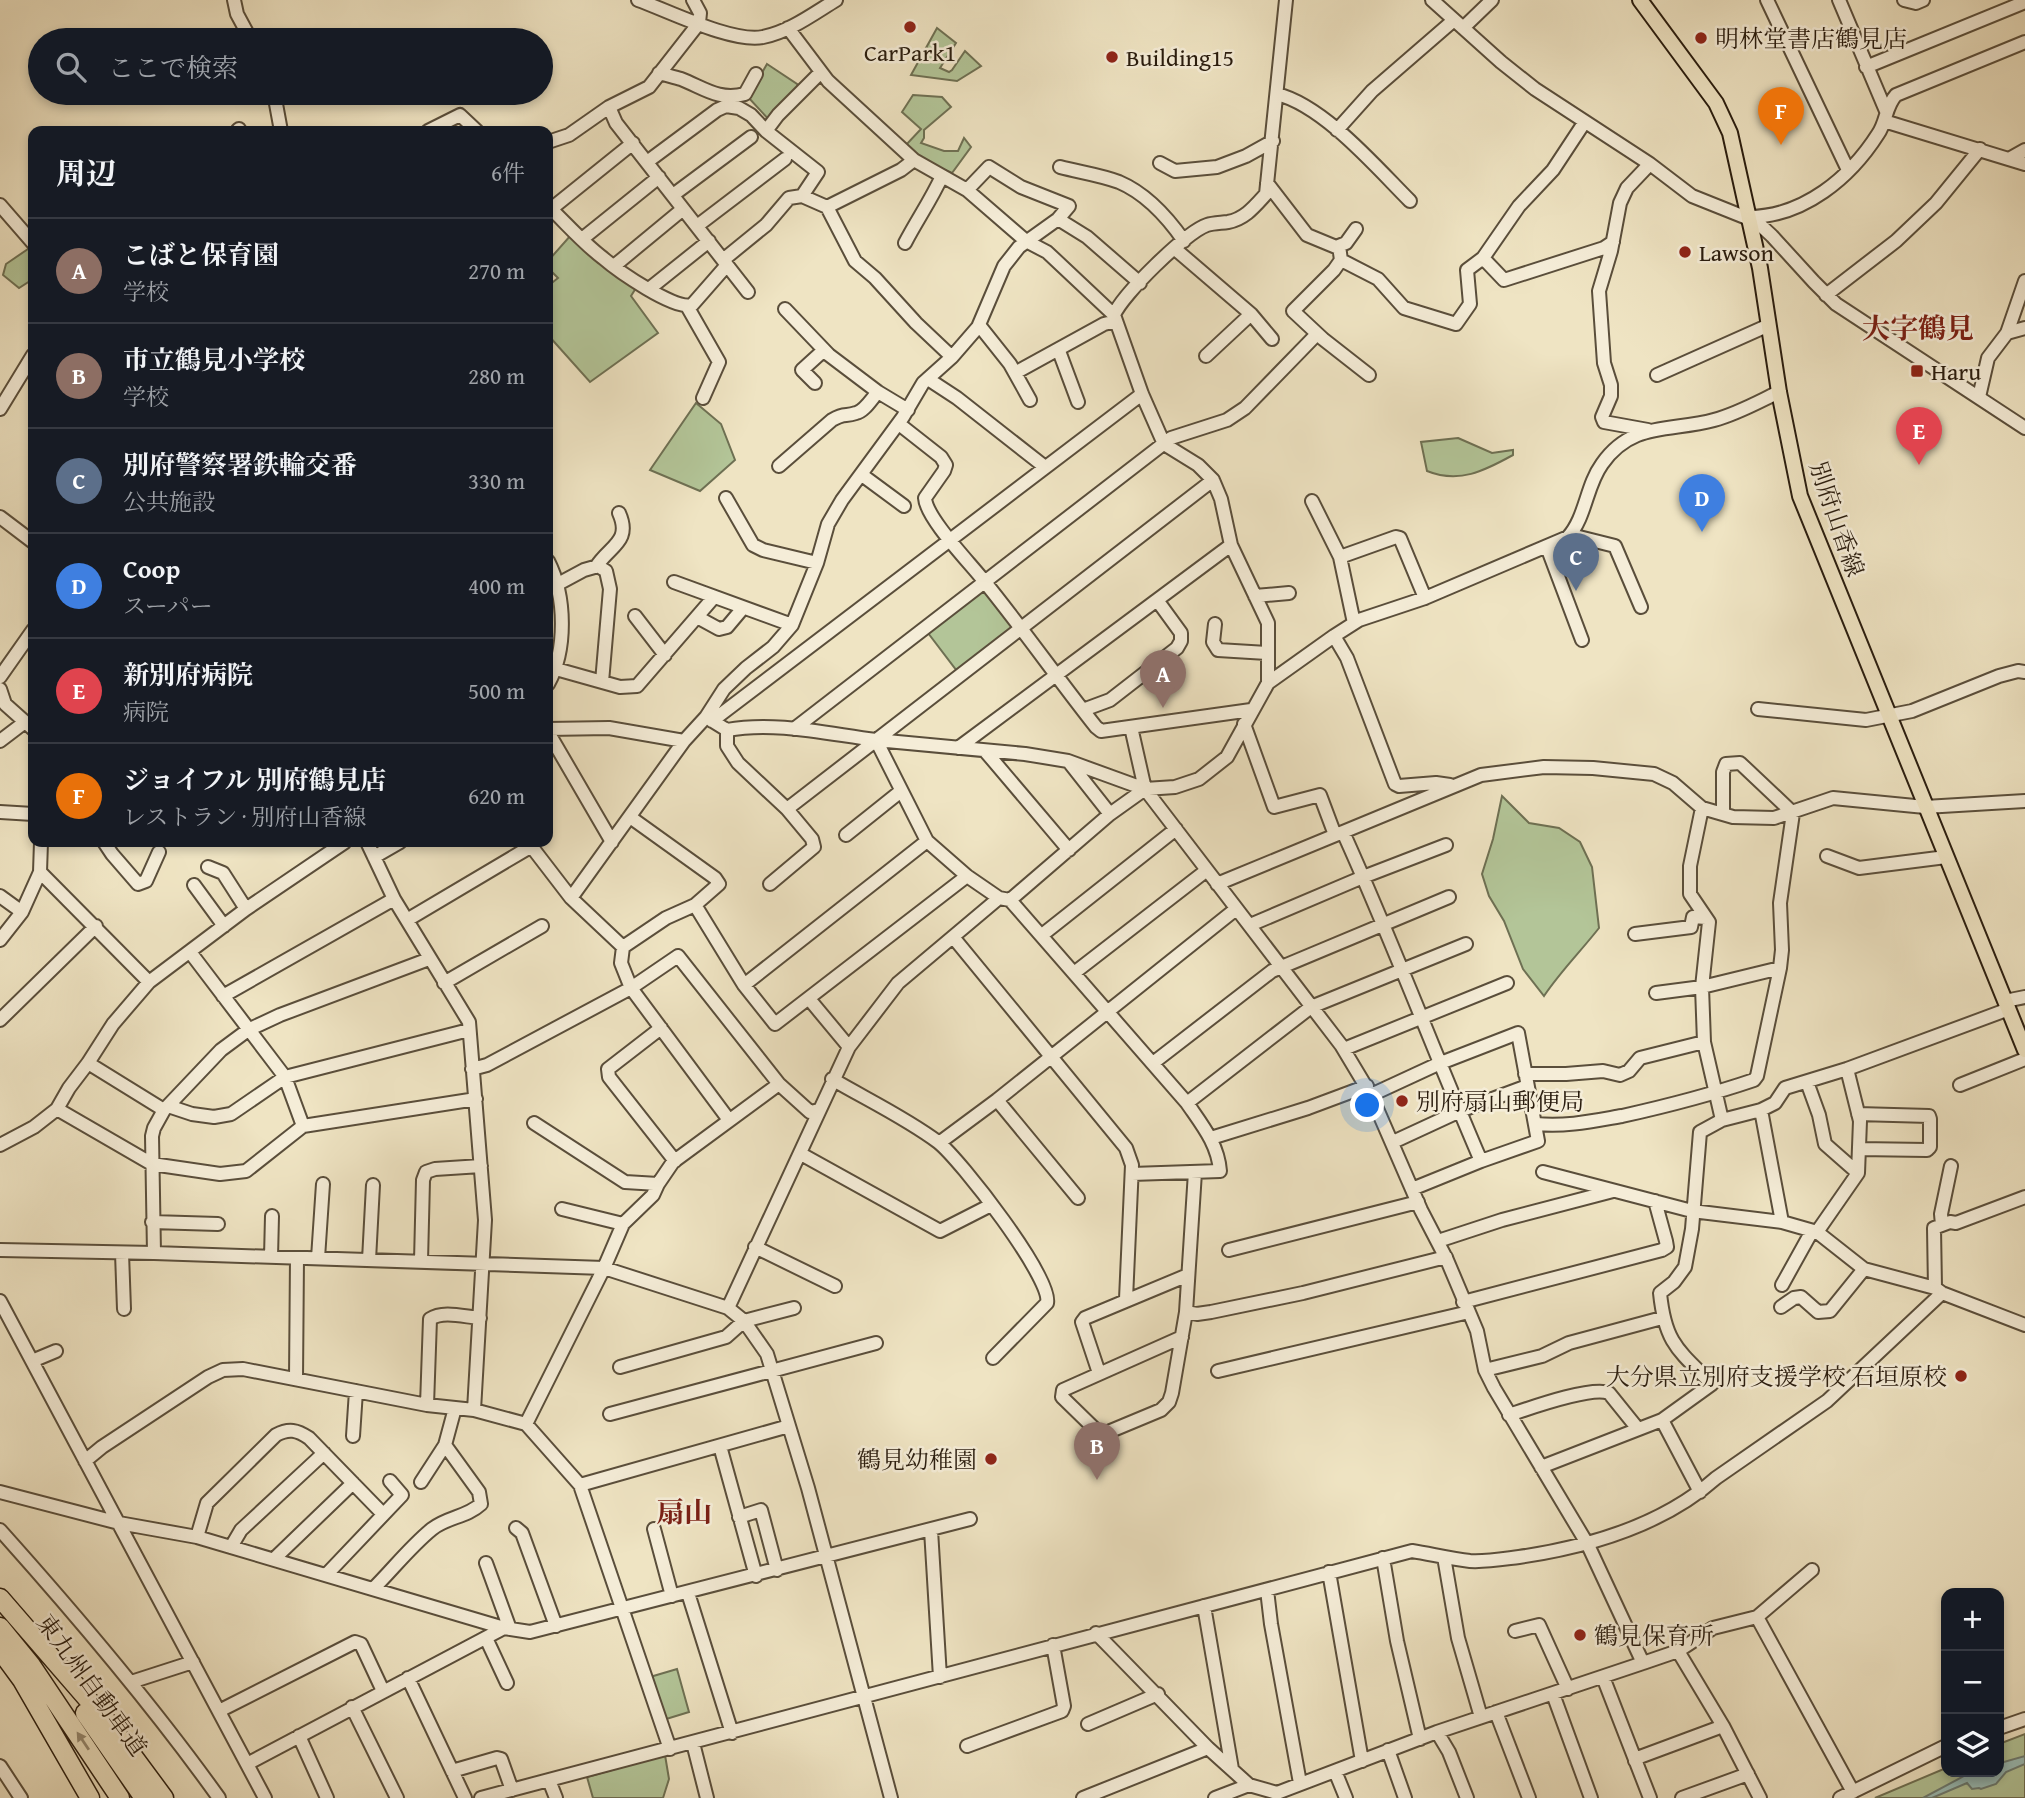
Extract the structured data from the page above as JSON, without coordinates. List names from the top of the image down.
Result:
{
  "streets": {
    "highway": ["東九州自動車道"],
    "main road": ["別府山香線"]
  },
  "districts": ["大字鶴見", "扇山"],
  "places": {
    "other": [
      "CarPark1",
      "明林堂書店鶴見店",
      "Building15",
      "Lawson",
      "別府扇山郵便局",
      "大分県立別府支援学校 石垣原校",
      "鶴見幼稚園",
      "鶴見保育所"
    ],
    "transit": ["Haru"]
  },
  "page": {
    "search": "ここで検索",
    "pins": [
      "F",
      "E",
      "D",
      "C",
      "A",
      "B"
    ],
    "heading": ["周辺", "6件"],
    "list": [
      {
        "mark": "A",
        "name": "こばと保育園",
        "note": "学校",
        "value": "270 m"
      },
      {
        "mark": "B",
        "name": "市立鶴見小学校",
        "note": "学校",
        "value": "280 m"
      },
      {
        "mark": "C",
        "name": "別府警察署鉄輪交番",
        "note": "公共施設",
        "value": "330 m"
      },
      {
        "mark": "D",
        "name": "Coop",
        "note": "スーパー",
        "value": "400 m"
      },
      {
        "mark": "E",
        "name": "新別府病院",
        "note": "病院",
        "value": "500 m"
      },
      {
        "mark": "F",
        "name": "ジョイフル 別府鶴見店",
        "note": "レストラン · 別府山香線",
        "value": "620 m"
      }
    ],
    "map_buttons": ["+", "−"]
  }
}
